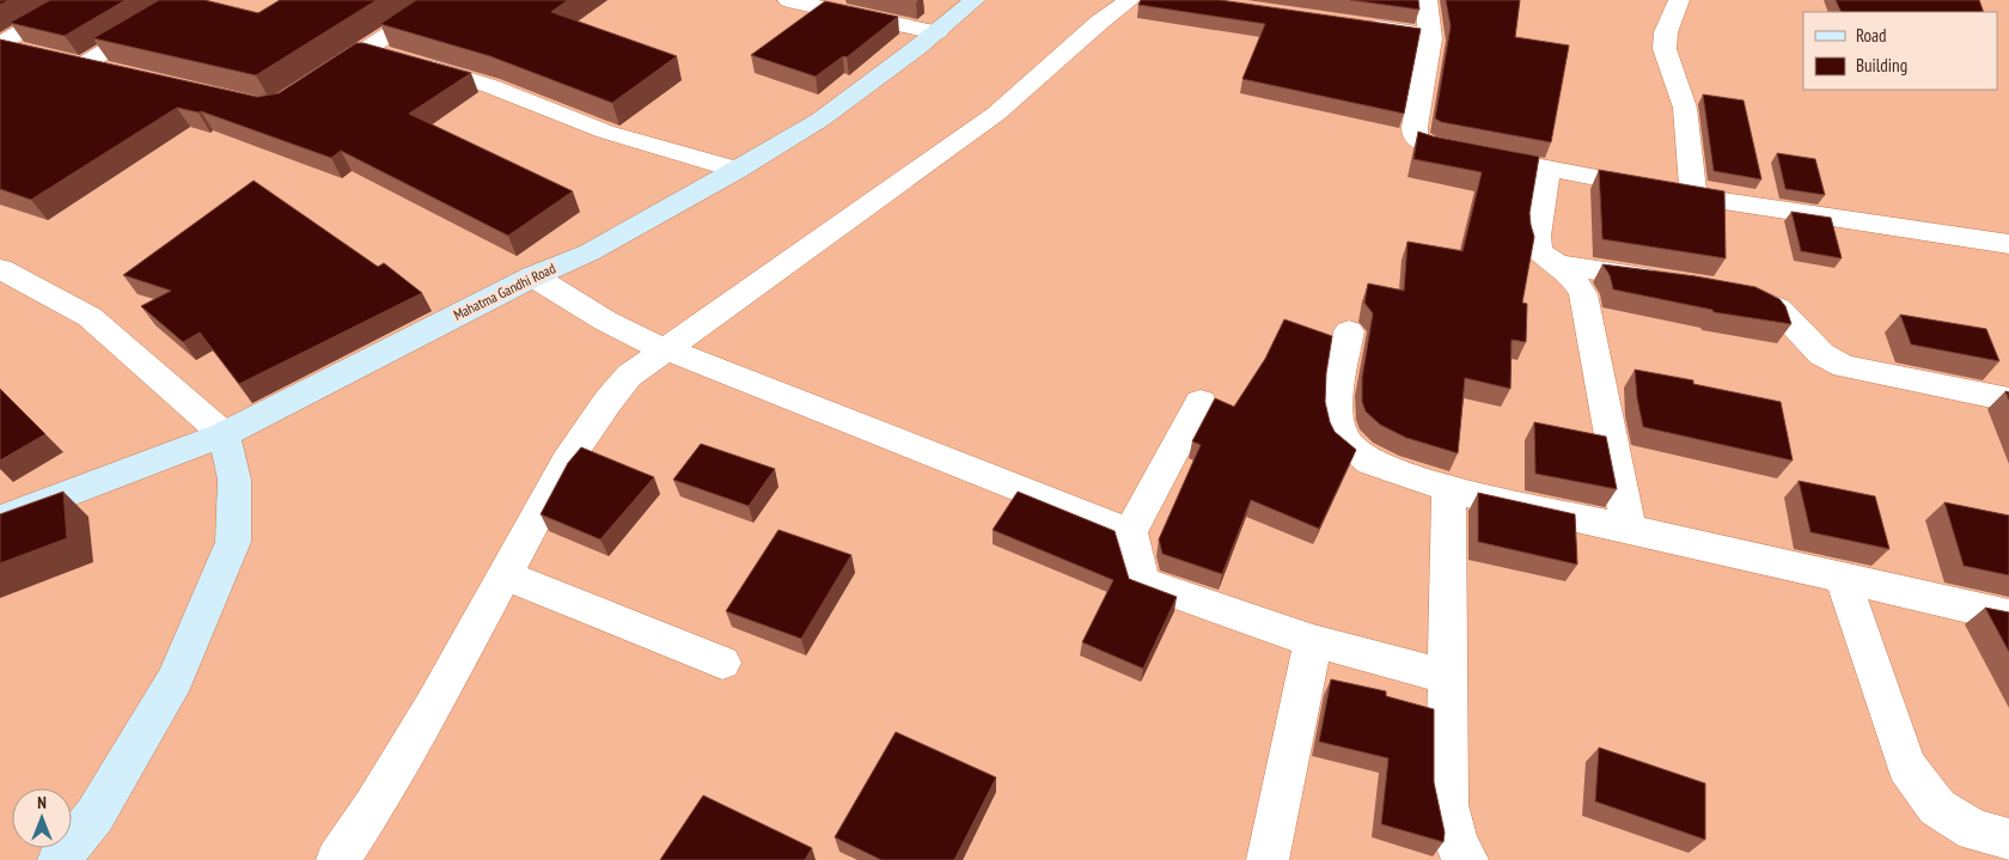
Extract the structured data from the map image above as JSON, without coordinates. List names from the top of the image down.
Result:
{
  "streets": {
    "main road": ["Mahatma Gandhi Road"]
  },
  "legend": ["Road", "Building"],
  "north": "top"
}
